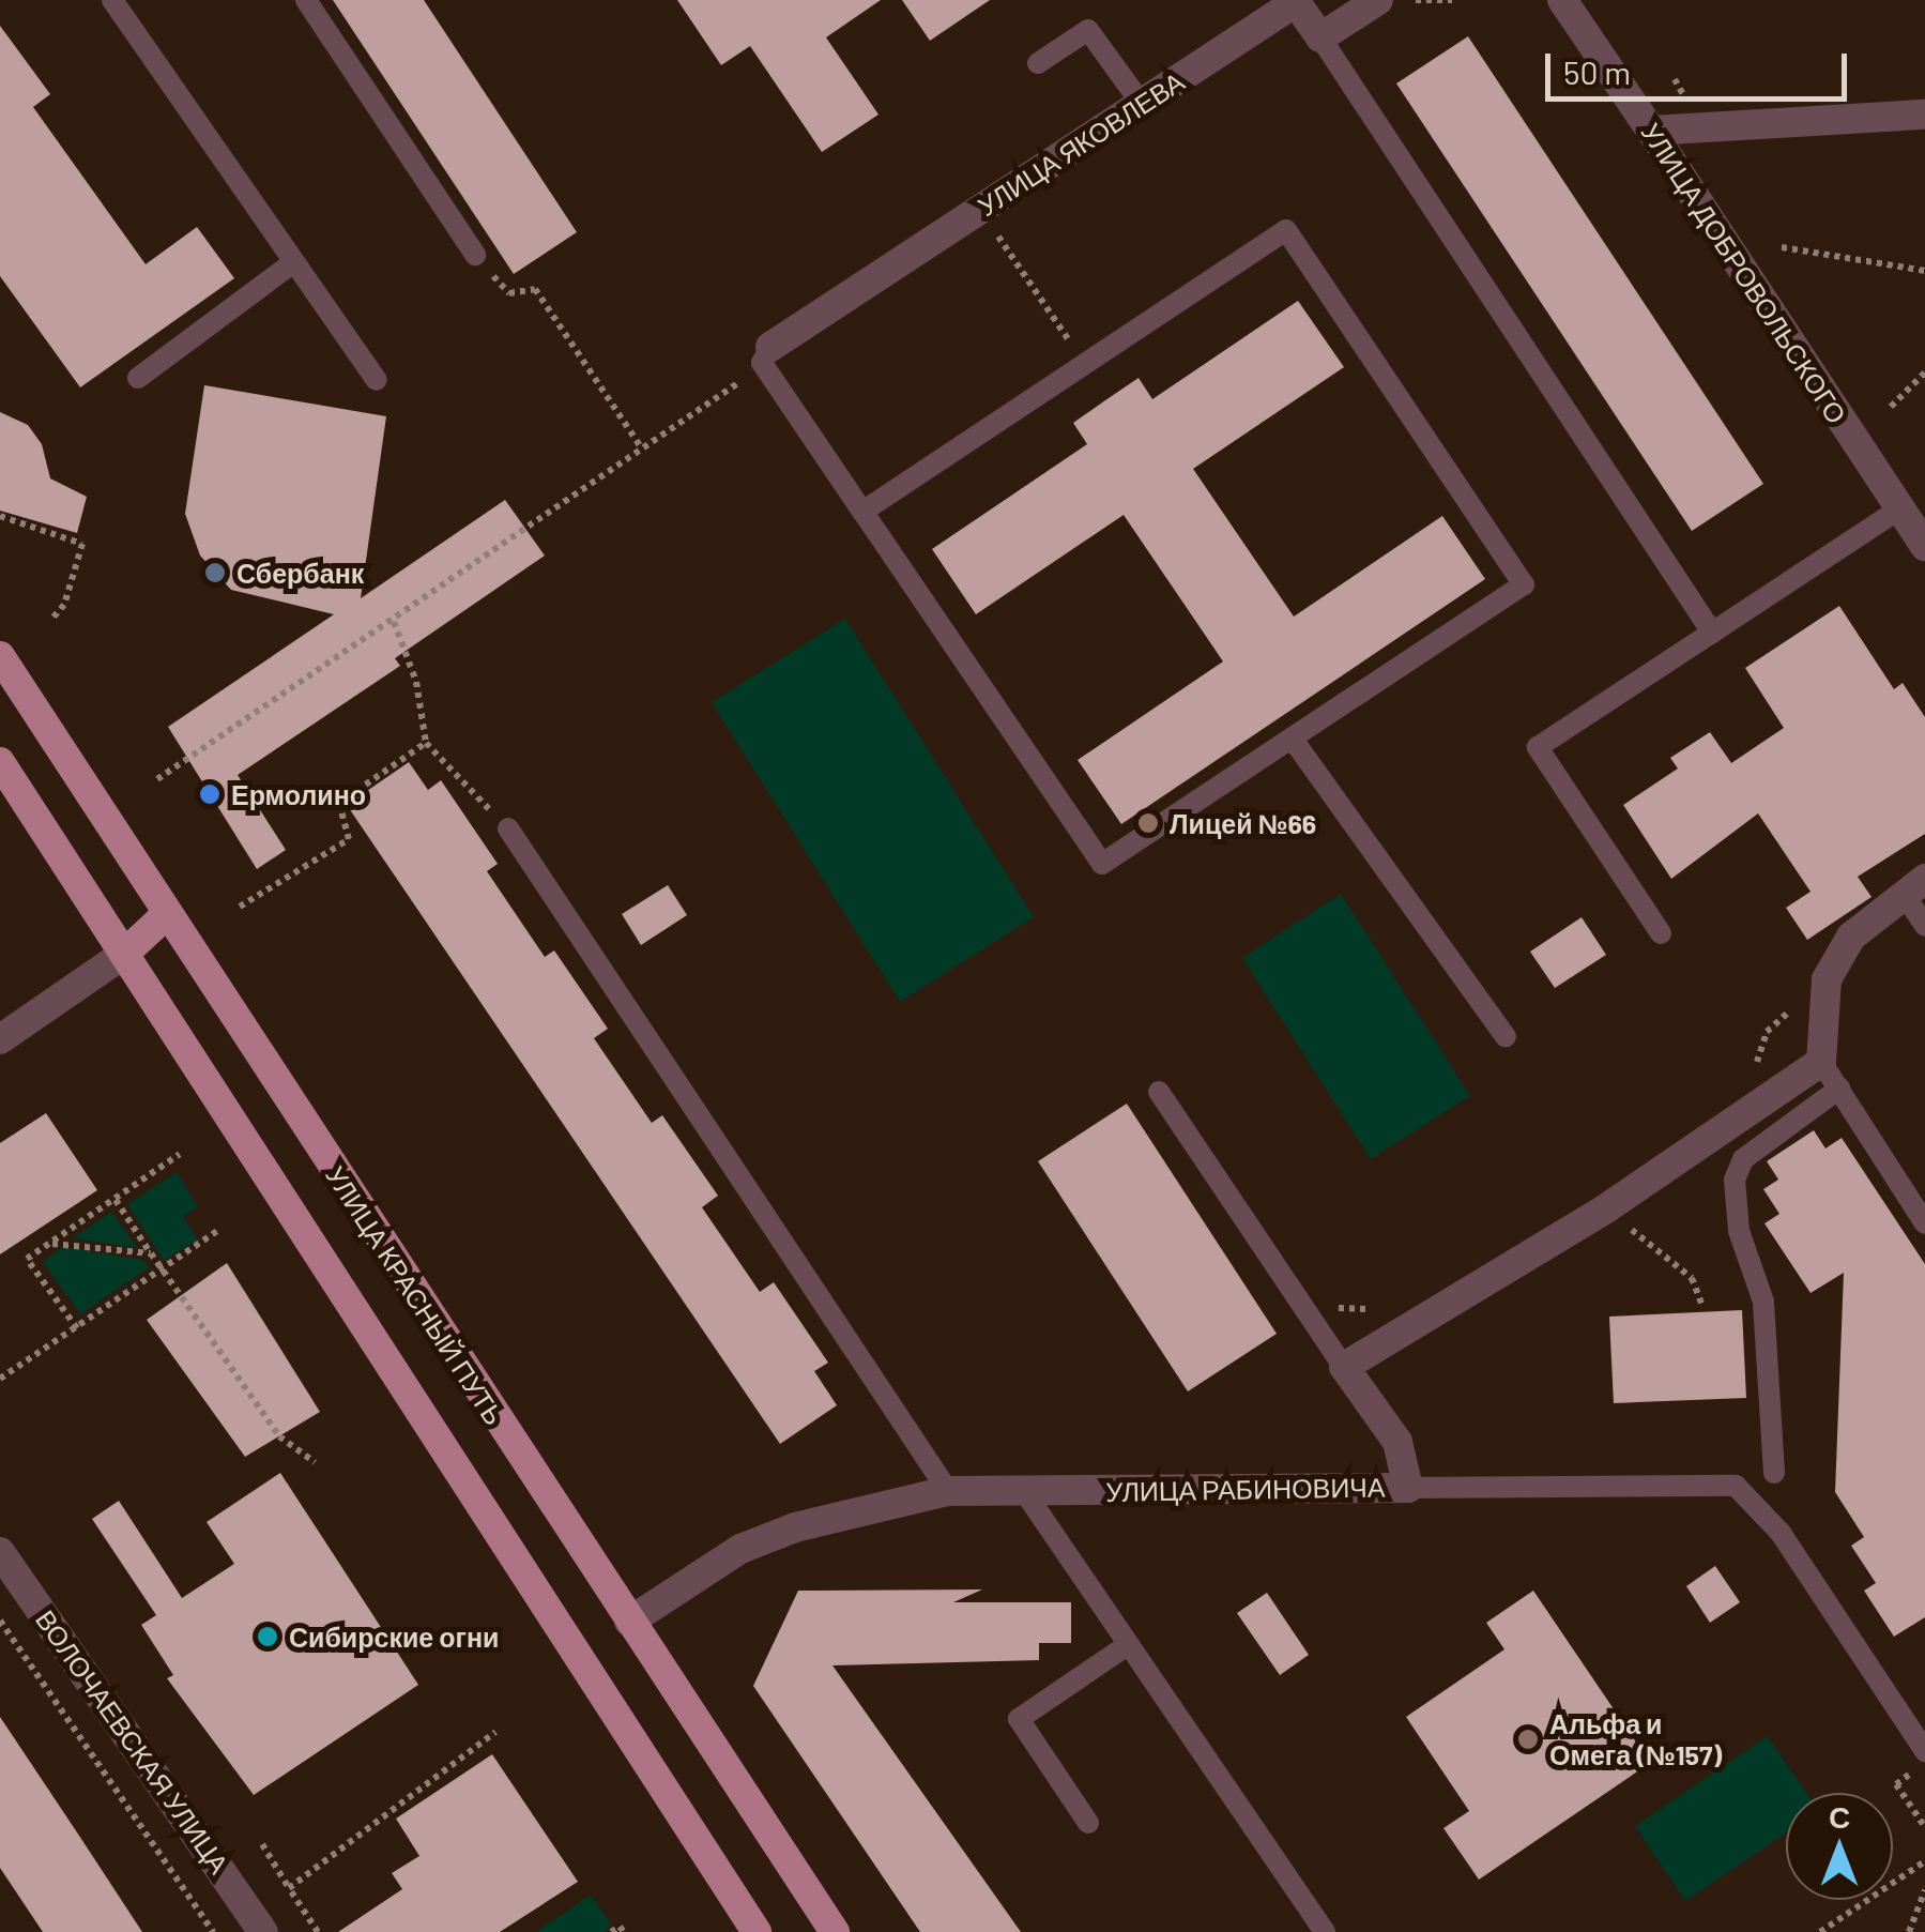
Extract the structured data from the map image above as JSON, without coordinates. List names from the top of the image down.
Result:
{
  "streets": {
    "main road": ["УЛИЦА КРАСНЫЙ ПУТЬ"],
    "street": [
      "УЛИЦА ЯКОВЛЕВА",
      "УЛИЦА ДОБРОВОЛЬСКОГО",
      "УЛИЦА РАБИНОВИЧА",
      "ВОЛОЧАЕВСКАЯ УЛИЦА"
    ]
  },
  "crossings": [
    ["УЛИЦА КРАСНЫЙ ПУТЬ", "УЛИЦА РАБИНОВИЧА"]
  ],
  "places": [
    "Сбербанк",
    "Ермолино",
    "Лицей №66",
    "Сибирские огни",
    "Альфа и Омега (№157)"
  ],
  "scale_bar": "50 m",
  "north": "top"
}
